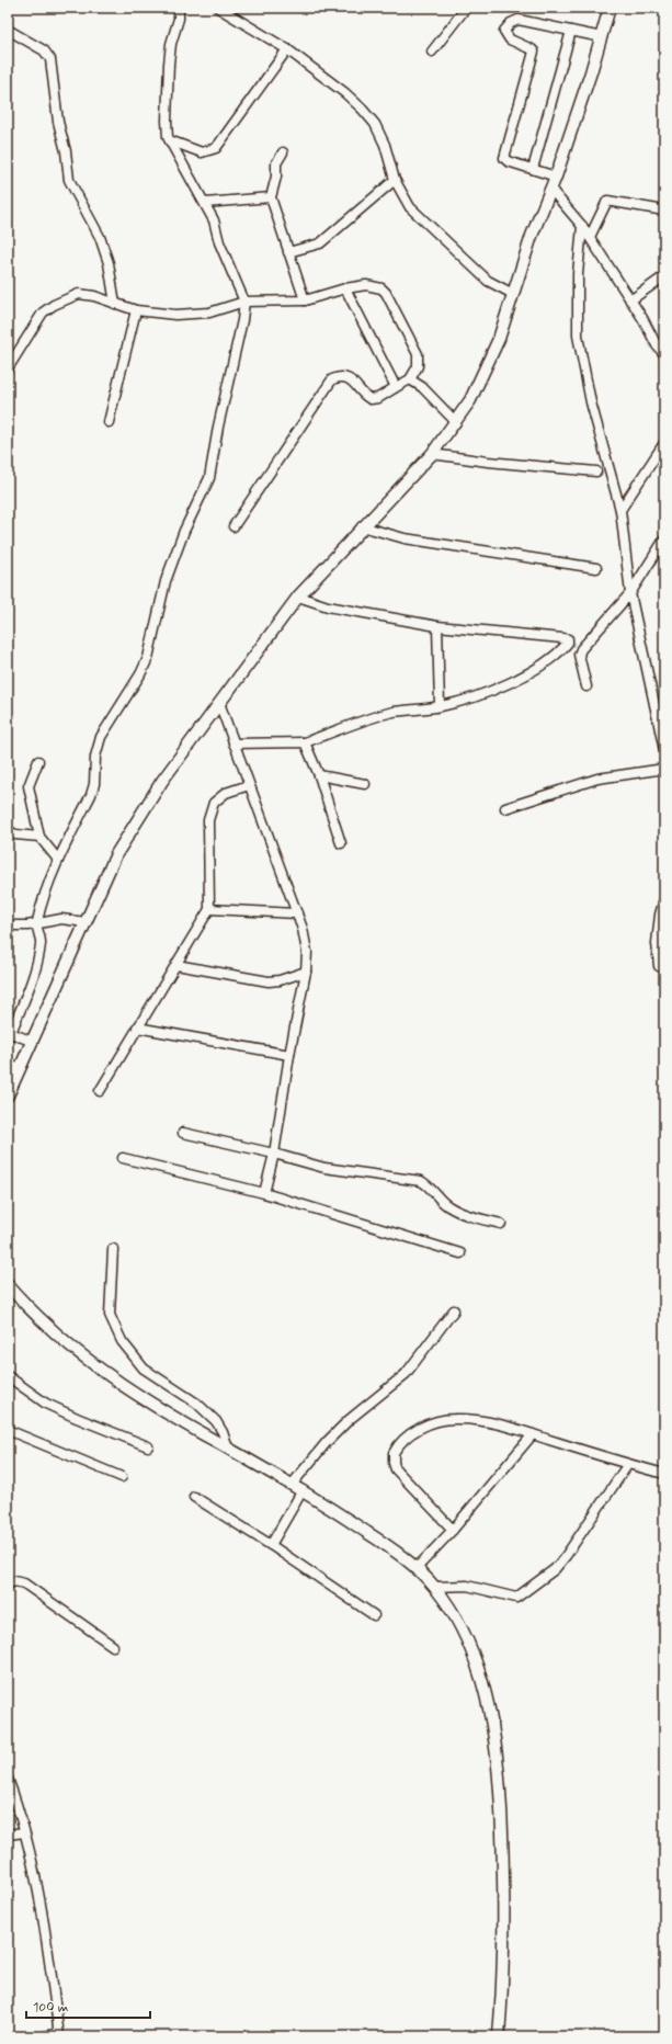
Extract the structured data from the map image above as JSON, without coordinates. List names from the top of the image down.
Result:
{
  "scale_bar": "100 m"
}
